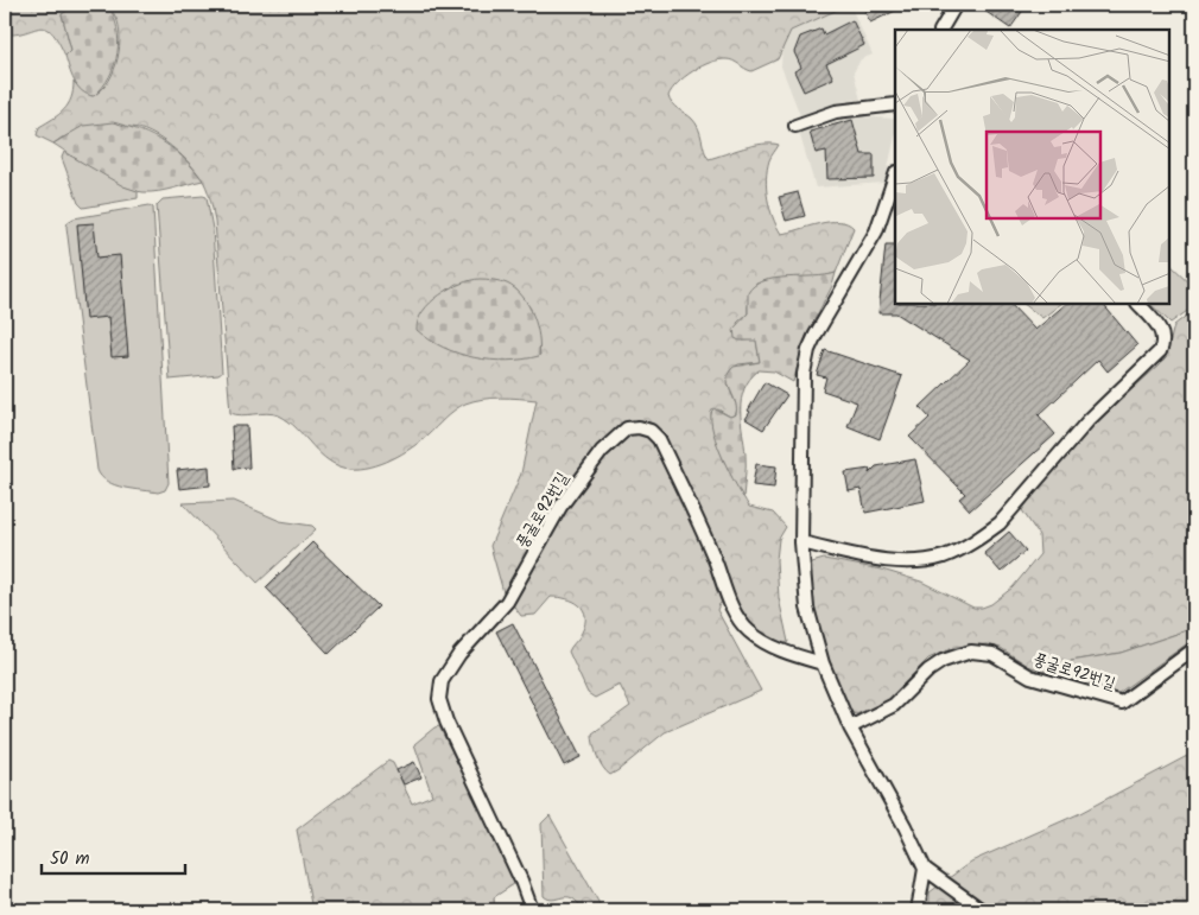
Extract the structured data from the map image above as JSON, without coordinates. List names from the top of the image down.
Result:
{
  "streets": {
    "lane": ["풍굴로92번길"]
  },
  "scale_bar": "50 m"
}
